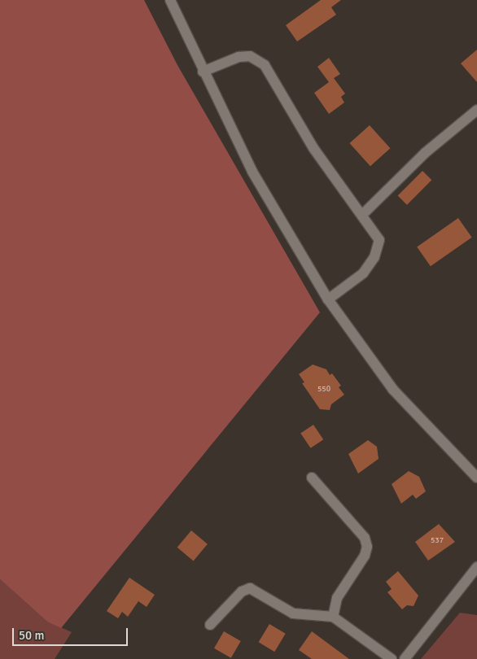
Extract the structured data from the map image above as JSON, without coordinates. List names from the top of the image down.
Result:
{
  "house_numbers": ["550", "537"],
  "scale_bar": "50 m"
}
